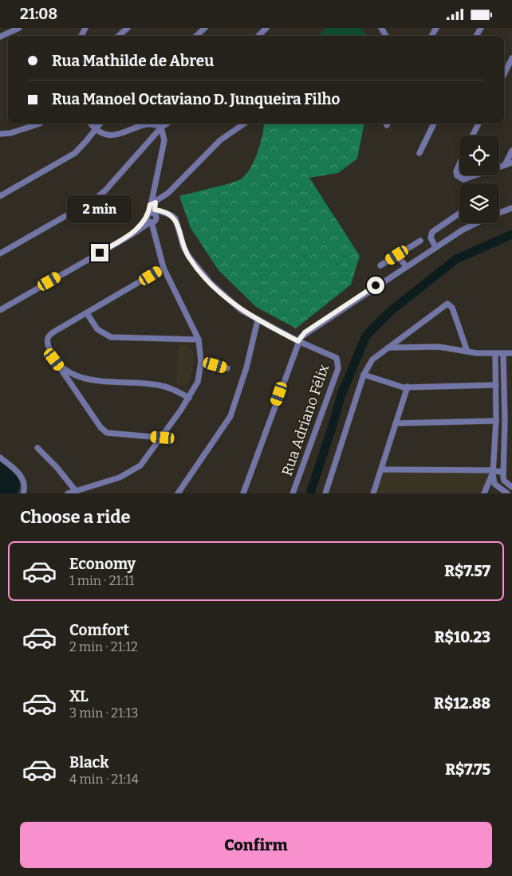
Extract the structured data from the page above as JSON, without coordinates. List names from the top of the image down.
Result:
{
  "streets": {
    "street": ["Rua Adriano Félix"]
  },
  "page": {
    "status": "21:08",
    "banner": ["Rua Mathilde de Abreu", "Rua Manoel Octaviano D. Junqueira Filho"],
    "bubble": "2 min",
    "heading": "Choose a ride",
    "list": [
      {
        "name": "Economy",
        "note": "1 min · 21:11",
        "value": "R$7.57"
      },
      {
        "name": "Comfort",
        "note": "2 min · 21:12",
        "value": "R$10.23"
      },
      {
        "name": "XL",
        "note": "3 min · 21:13",
        "value": "R$12.88"
      },
      {
        "name": "Black",
        "note": "4 min · 21:14",
        "value": "R$7.75"
      }
    ],
    "buttons": "Confirm"
  }
}
